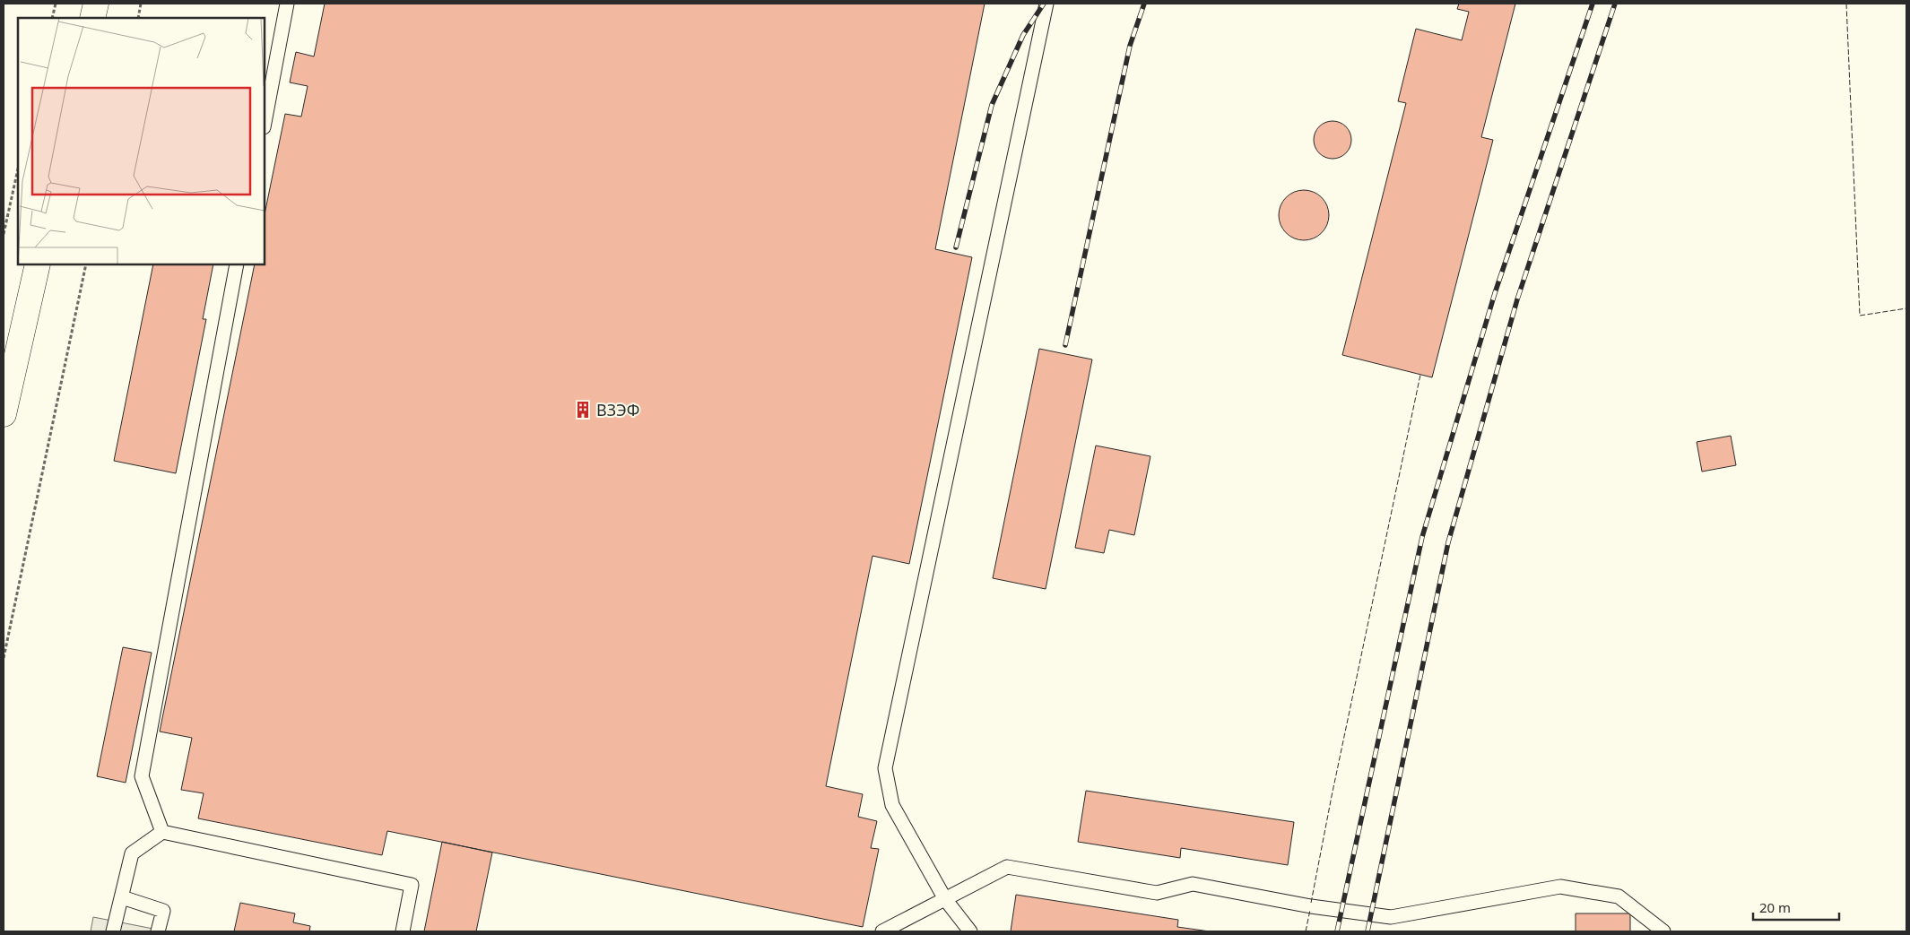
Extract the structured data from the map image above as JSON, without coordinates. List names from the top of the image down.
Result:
{
  "places": {
    "building": ["ВЗЭФ"]
  },
  "scale_bar": "20 m"
}
